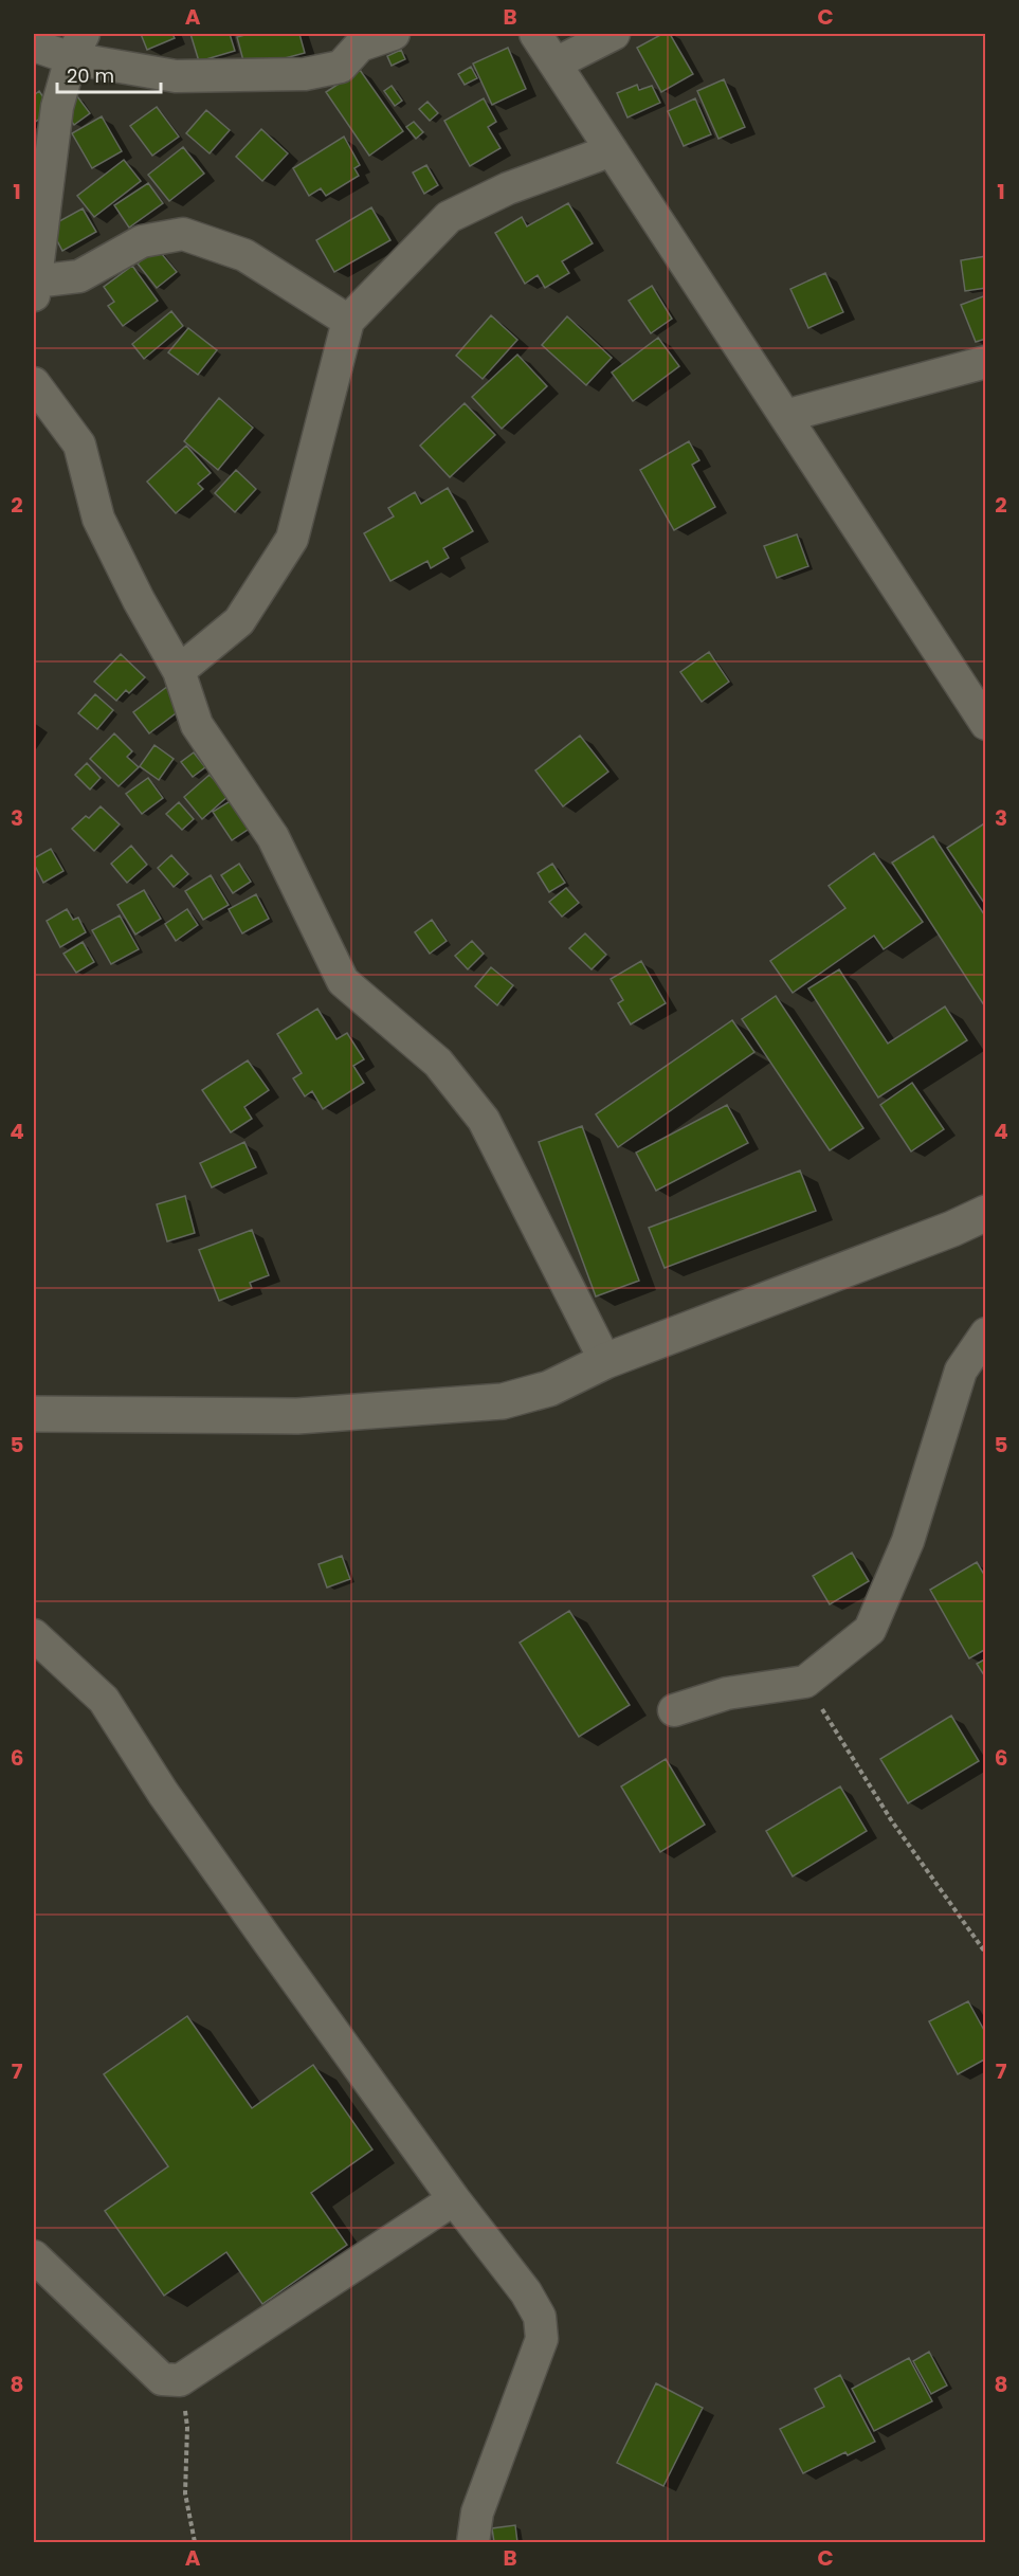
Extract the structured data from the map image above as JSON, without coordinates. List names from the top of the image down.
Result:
{
  "scale_bar": "20 m",
  "grid": {
    "columns": ["A", "B", "C"],
    "rows": [
      "1",
      "2",
      "3",
      "4",
      "5",
      "6",
      "7",
      "8"
    ]
  }
}
